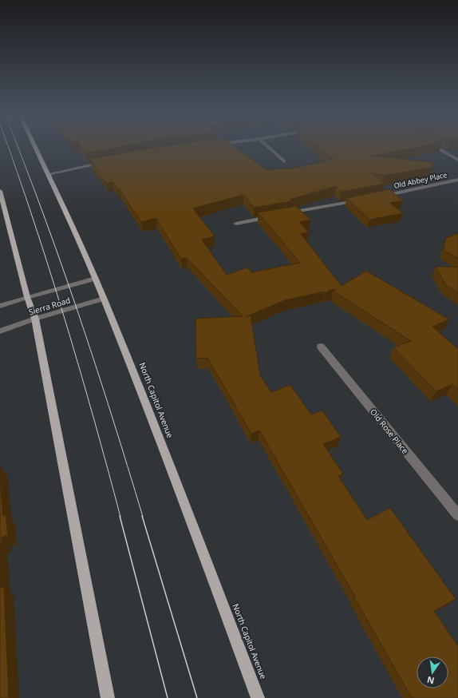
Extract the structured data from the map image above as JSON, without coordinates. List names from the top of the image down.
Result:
{
  "streets": {
    "main road": ["North Capitol Avenue"],
    "street": ["Old Abbey Place", "Sierra Road", "Old Rose Place"]
  },
  "crossings": [
    ["Sierra Road", "North Capitol Avenue"]
  ],
  "north": "bottom"
}
